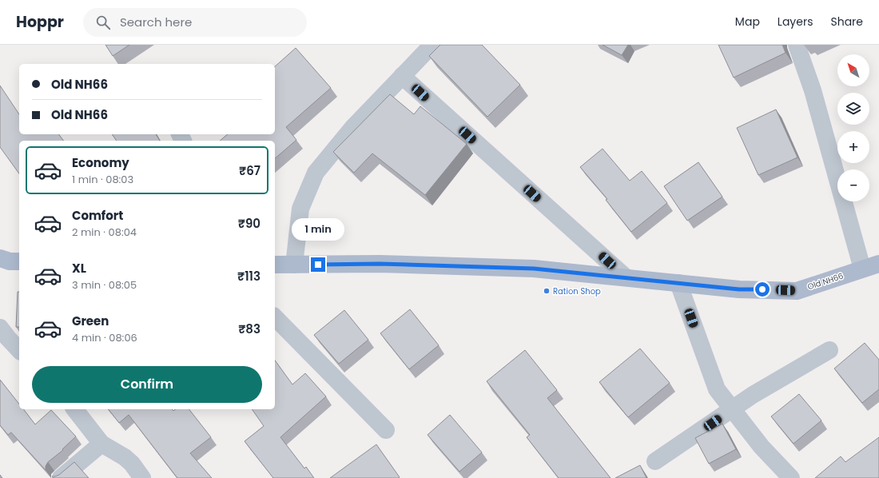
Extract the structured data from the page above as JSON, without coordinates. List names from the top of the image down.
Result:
{
  "streets": {
    "main road": ["Old NH66"]
  },
  "places": ["Ration Shop"],
  "north": "top left",
  "page": {
    "header": "Hoppr",
    "search": "Search here",
    "nav": ["Map", "Layers", "Share"],
    "map_buttons": ["+", "−"],
    "banner": ["Old NH66", "Old NH66"],
    "list": [
      {
        "name": "Economy",
        "note": "1 min · 08:03",
        "value": "₹67"
      },
      {
        "name": "Comfort",
        "note": "2 min · 08:04",
        "value": "₹90"
      },
      {
        "name": "XL",
        "note": "3 min · 08:05",
        "value": "₹113"
      },
      {
        "name": "Green",
        "note": "4 min · 08:06",
        "value": "₹83"
      }
    ],
    "bubble": "1 min",
    "buttons": "Confirm"
  }
}
